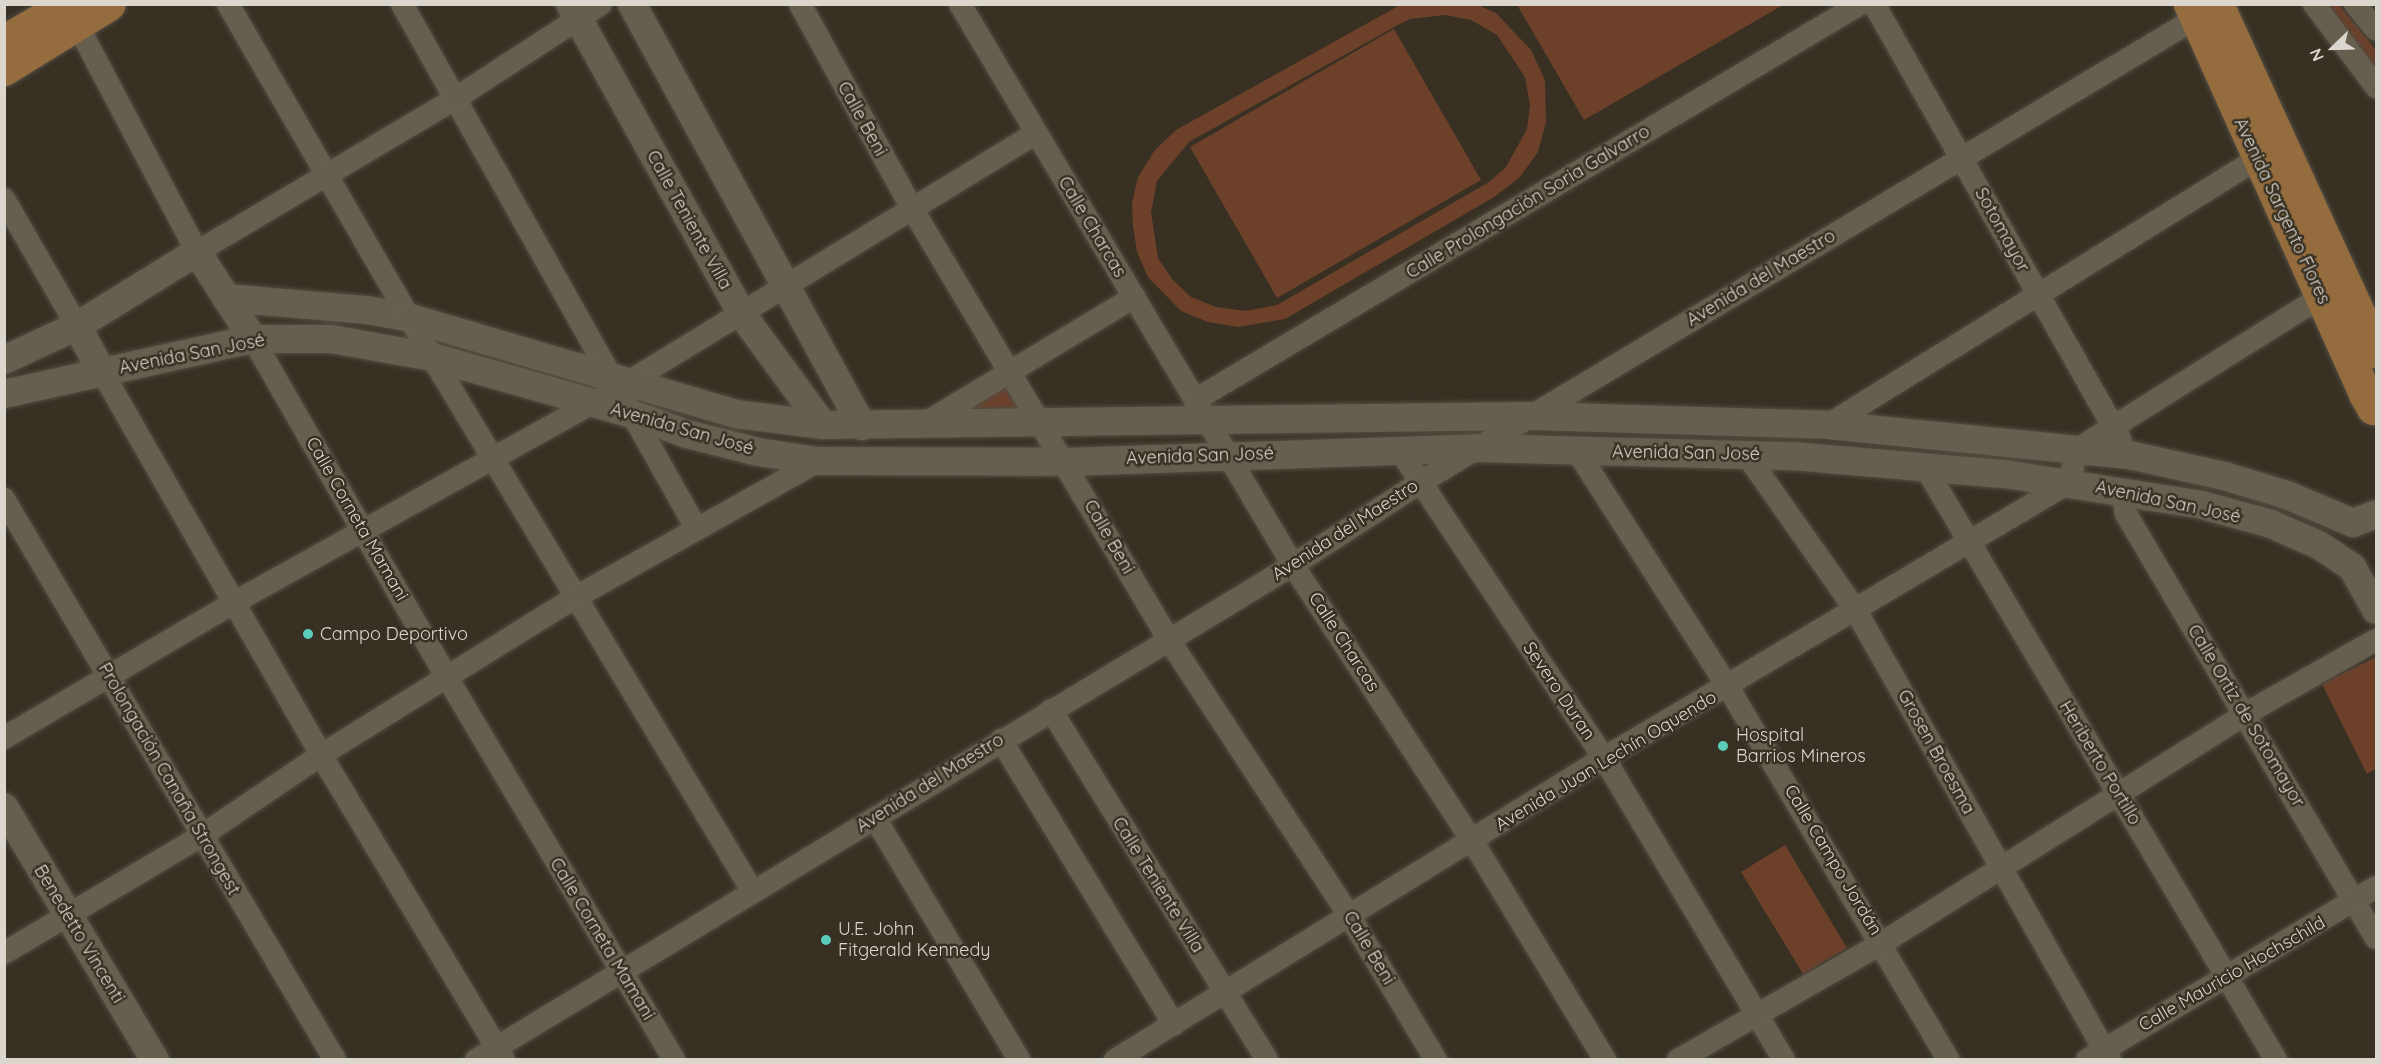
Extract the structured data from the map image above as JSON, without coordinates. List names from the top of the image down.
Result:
{
  "streets": {
    "main road": ["Avenida Sargento Flores"],
    "street": [
      "Calle Beni",
      "Calle Prolongación Soria Galvarro",
      "Calle Teniente Villa",
      "Calle Charcas",
      "Sotomayor",
      "Avenida del Maestro",
      "Avenida San José",
      "Calle Corneta Mamani",
      "Severo Duran",
      "Calle Ortiz de Sotomayor",
      "Grosen Broesma",
      "Avenida Juan Lechín Oquendo",
      "Heriberto Portillo",
      "Prolongación Canaña Strongest",
      "Calle Campo Jordán",
      "Benedetto Vincenti",
      "Calle Mauricio Hochschild"
    ]
  },
  "crossings": [
    ["Calle Beni", "Avenida del Maestro"],
    ["Calle Beni", "Avenida San José"],
    ["Calle Beni", "Avenida Juan Lechín Oquendo"],
    ["Calle Prolongación Soria Galvarro", "Calle Charcas"],
    ["Calle Prolongación Soria Galvarro", "Avenida San José"],
    ["Avenida Sargento Flores", "Avenida del Maestro"],
    ["Calle Teniente Villa", "Avenida del Maestro"],
    ["Calle Teniente Villa", "Avenida San José"],
    ["Calle Teniente Villa", "Avenida Juan Lechín Oquendo"],
    ["Calle Charcas", "Avenida del Maestro"],
    ["Calle Charcas", "Avenida San José"],
    ["Calle Charcas", "Avenida Juan Lechín Oquendo"],
    ["Sotomayor", "Avenida del Maestro"],
    ["Sotomayor", "Avenida San José"],
    ["Avenida del Maestro", "Avenida San José"],
    ["Avenida del Maestro", "Calle Corneta Mamani"],
    ["Avenida del Maestro", "Severo Duran"],
    ["Avenida San José", "Calle Corneta Mamani"],
    ["Avenida San José", "Severo Duran"],
    ["Avenida San José", "Calle Ortiz de Sotomayor"],
    ["Avenida San José", "Grosen Broesma"],
    ["Avenida San José", "Avenida Juan Lechín Oquendo"],
    ["Avenida San José", "Heriberto Portillo"],
    ["Avenida San José", "Calle Campo Jordán"],
    ["Severo Duran", "Avenida Juan Lechín Oquendo"],
    ["Calle Ortiz de Sotomayor", "Calle Mauricio Hochschild"],
    ["Grosen Broesma", "Avenida Juan Lechín Oquendo"],
    ["Grosen Broesma", "Calle Mauricio Hochschild"],
    ["Avenida Juan Lechín Oquendo", "Heriberto Portillo"],
    ["Avenida Juan Lechín Oquendo", "Calle Campo Jordán"],
    ["Heriberto Portillo", "Calle Mauricio Hochschild"]
  ],
  "places": ["Campo Deportivo", "Hospital Barrios Mineros", "U.E. John Fitgerald Kennedy"],
  "north": "bottom left"
}
